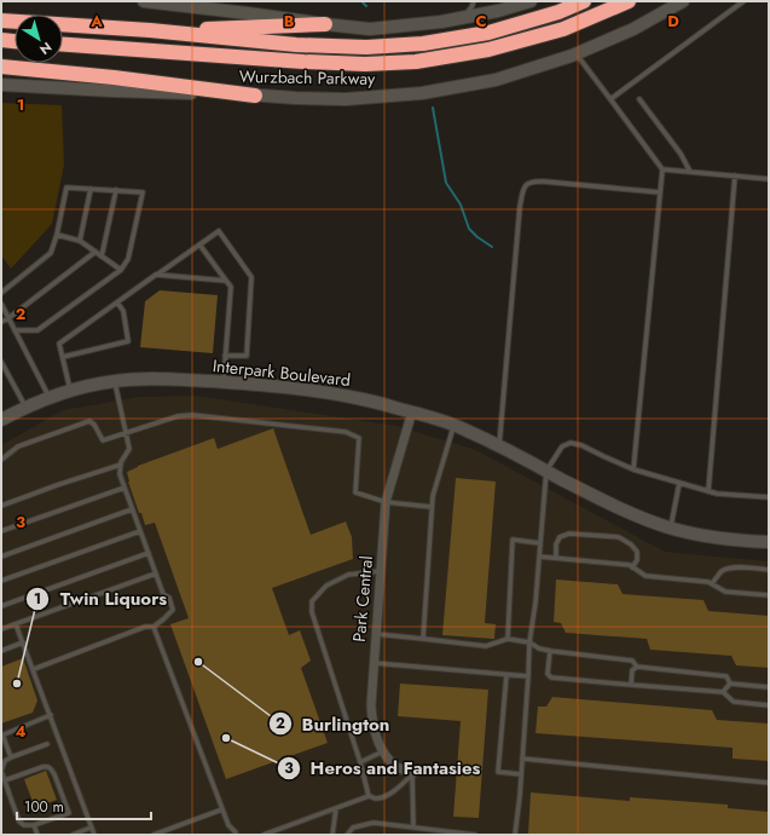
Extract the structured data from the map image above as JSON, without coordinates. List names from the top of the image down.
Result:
{
  "streets": {
    "highway": ["Wurzbach Parkway"],
    "main road": ["Interpark Boulevard"],
    "street": ["Park Central"]
  },
  "crossings": [
    ["Interpark Boulevard", "Park Central"]
  ],
  "places": ["Burlington", "Twin Liquors", "Heros and Fantasies"],
  "scale_bar": "100 m",
  "north": "bottom right",
  "grid": {
    "columns": [
      "A",
      "B",
      "C",
      "D"
    ],
    "rows": [
      "1",
      "2",
      "3",
      "4"
    ]
  }
}
